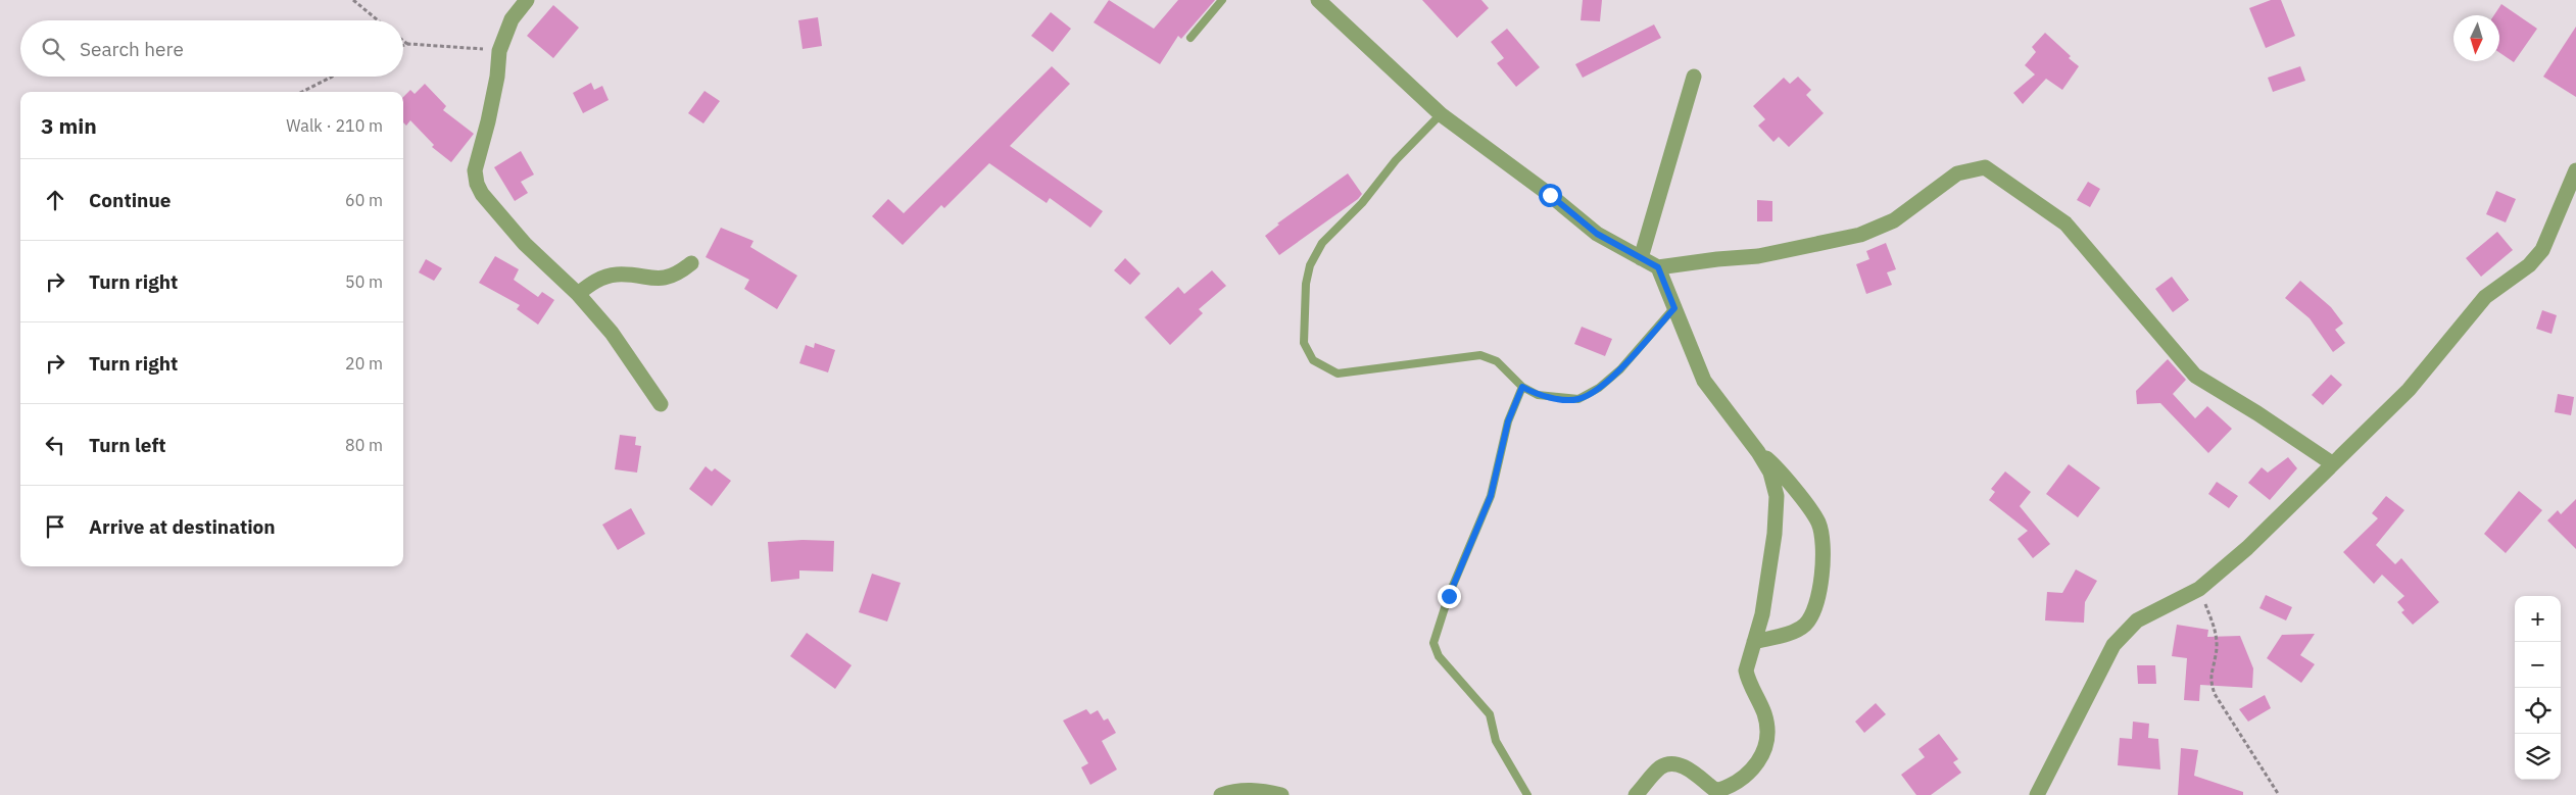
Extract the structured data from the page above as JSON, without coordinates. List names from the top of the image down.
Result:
{
  "north": "bottom",
  "page": {
    "search": "Search here",
    "heading": ["3 min", "Walk · 210 m"],
    "list": [
      ["Continue", "60 m"],
      ["Turn right", "50 m"],
      ["Turn right", "20 m"],
      ["Turn left", "80 m"],
      "Arrive at destination"
    ],
    "map_buttons": ["+", "−"]
  }
}
